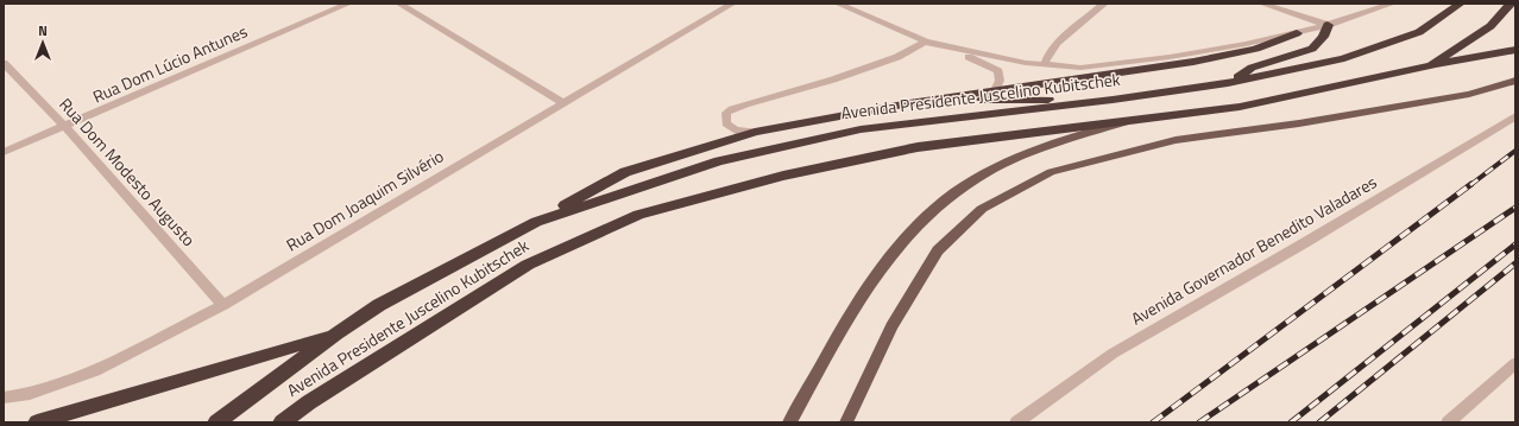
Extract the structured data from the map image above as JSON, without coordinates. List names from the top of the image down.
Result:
{
  "streets": {
    "highway": ["Avenida Presidente Juscelino Kubitschek"],
    "street": [
      "Rua Dom Lúcio Antunes",
      "Rua Dom Modesto Augusto",
      "Rua Dom Joaquim Silvério",
      "Avenida Governador Benedito Valadares"
    ]
  },
  "crossings": [
    ["Rua Dom Lúcio Antunes", "Rua Dom Modesto Augusto"],
    ["Rua Dom Modesto Augusto", "Rua Dom Joaquim Silvério"]
  ],
  "north": "top"
}
